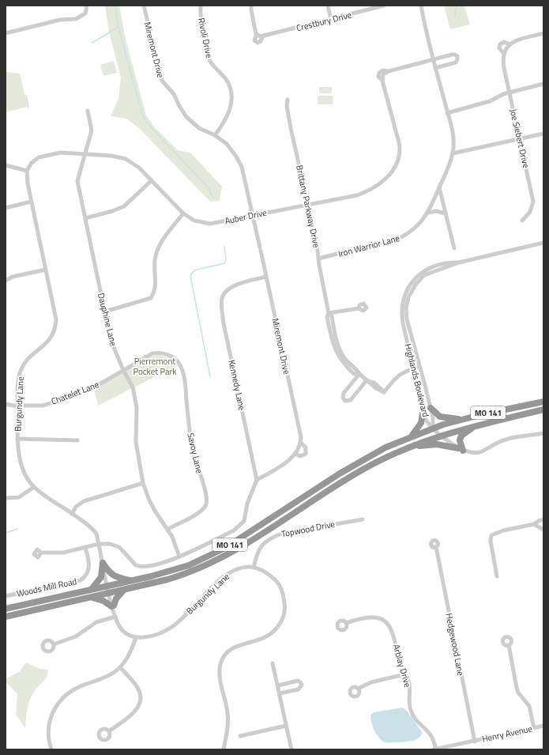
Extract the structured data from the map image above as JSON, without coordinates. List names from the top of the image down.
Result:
{
  "streets": {
    "highway": ["MO 141"],
    "street": [
      "Crestbury Drive",
      "Rivoli Drive",
      "Miremont Drive",
      "Joe Siebert Drive",
      "Brittany Parkway Drive",
      "Auber Drive",
      "Iron Warrior Lane",
      "Dauphine Lane",
      "Highlands Boulevard",
      "Kennedy Lane",
      "Chatelet Lane",
      "Burgundy Lane",
      "Savoy Lane",
      "Topwood Drive",
      "Woods Mill Road",
      "Hedgewood Lane",
      "Arblay Drive",
      "Henry Avenue"
    ]
  },
  "crossings": [
    ["Rivoli Drive", "Miremont Drive"],
    ["Miremont Drive", "Auber Drive"],
    ["Miremont Drive", "Kennedy Lane"],
    ["Brittany Parkway Drive", "Auber Drive"],
    ["Brittany Parkway Drive", "Iron Warrior Lane"],
    ["Brittany Parkway Drive", "Highlands Boulevard"],
    ["Auber Drive", "Iron Warrior Lane"],
    ["Auber Drive", "Dauphine Lane"],
    ["Auber Drive", "Burgundy Lane"],
    ["Dauphine Lane", "Chatelet Lane"],
    ["Dauphine Lane", "Savoy Lane"],
    ["Highlands Boulevard", "MO 141"],
    ["Chatelet Lane", "Burgundy Lane"],
    ["Chatelet Lane", "Savoy Lane"],
    ["Burgundy Lane", "MO 141"],
    ["Burgundy Lane", "Topwood Drive"],
    ["Hedgewood Lane", "Henry Avenue"],
    ["Arblay Drive", "Henry Avenue"]
  ],
  "parks": ["Pierremont Pocket Park"]
}
